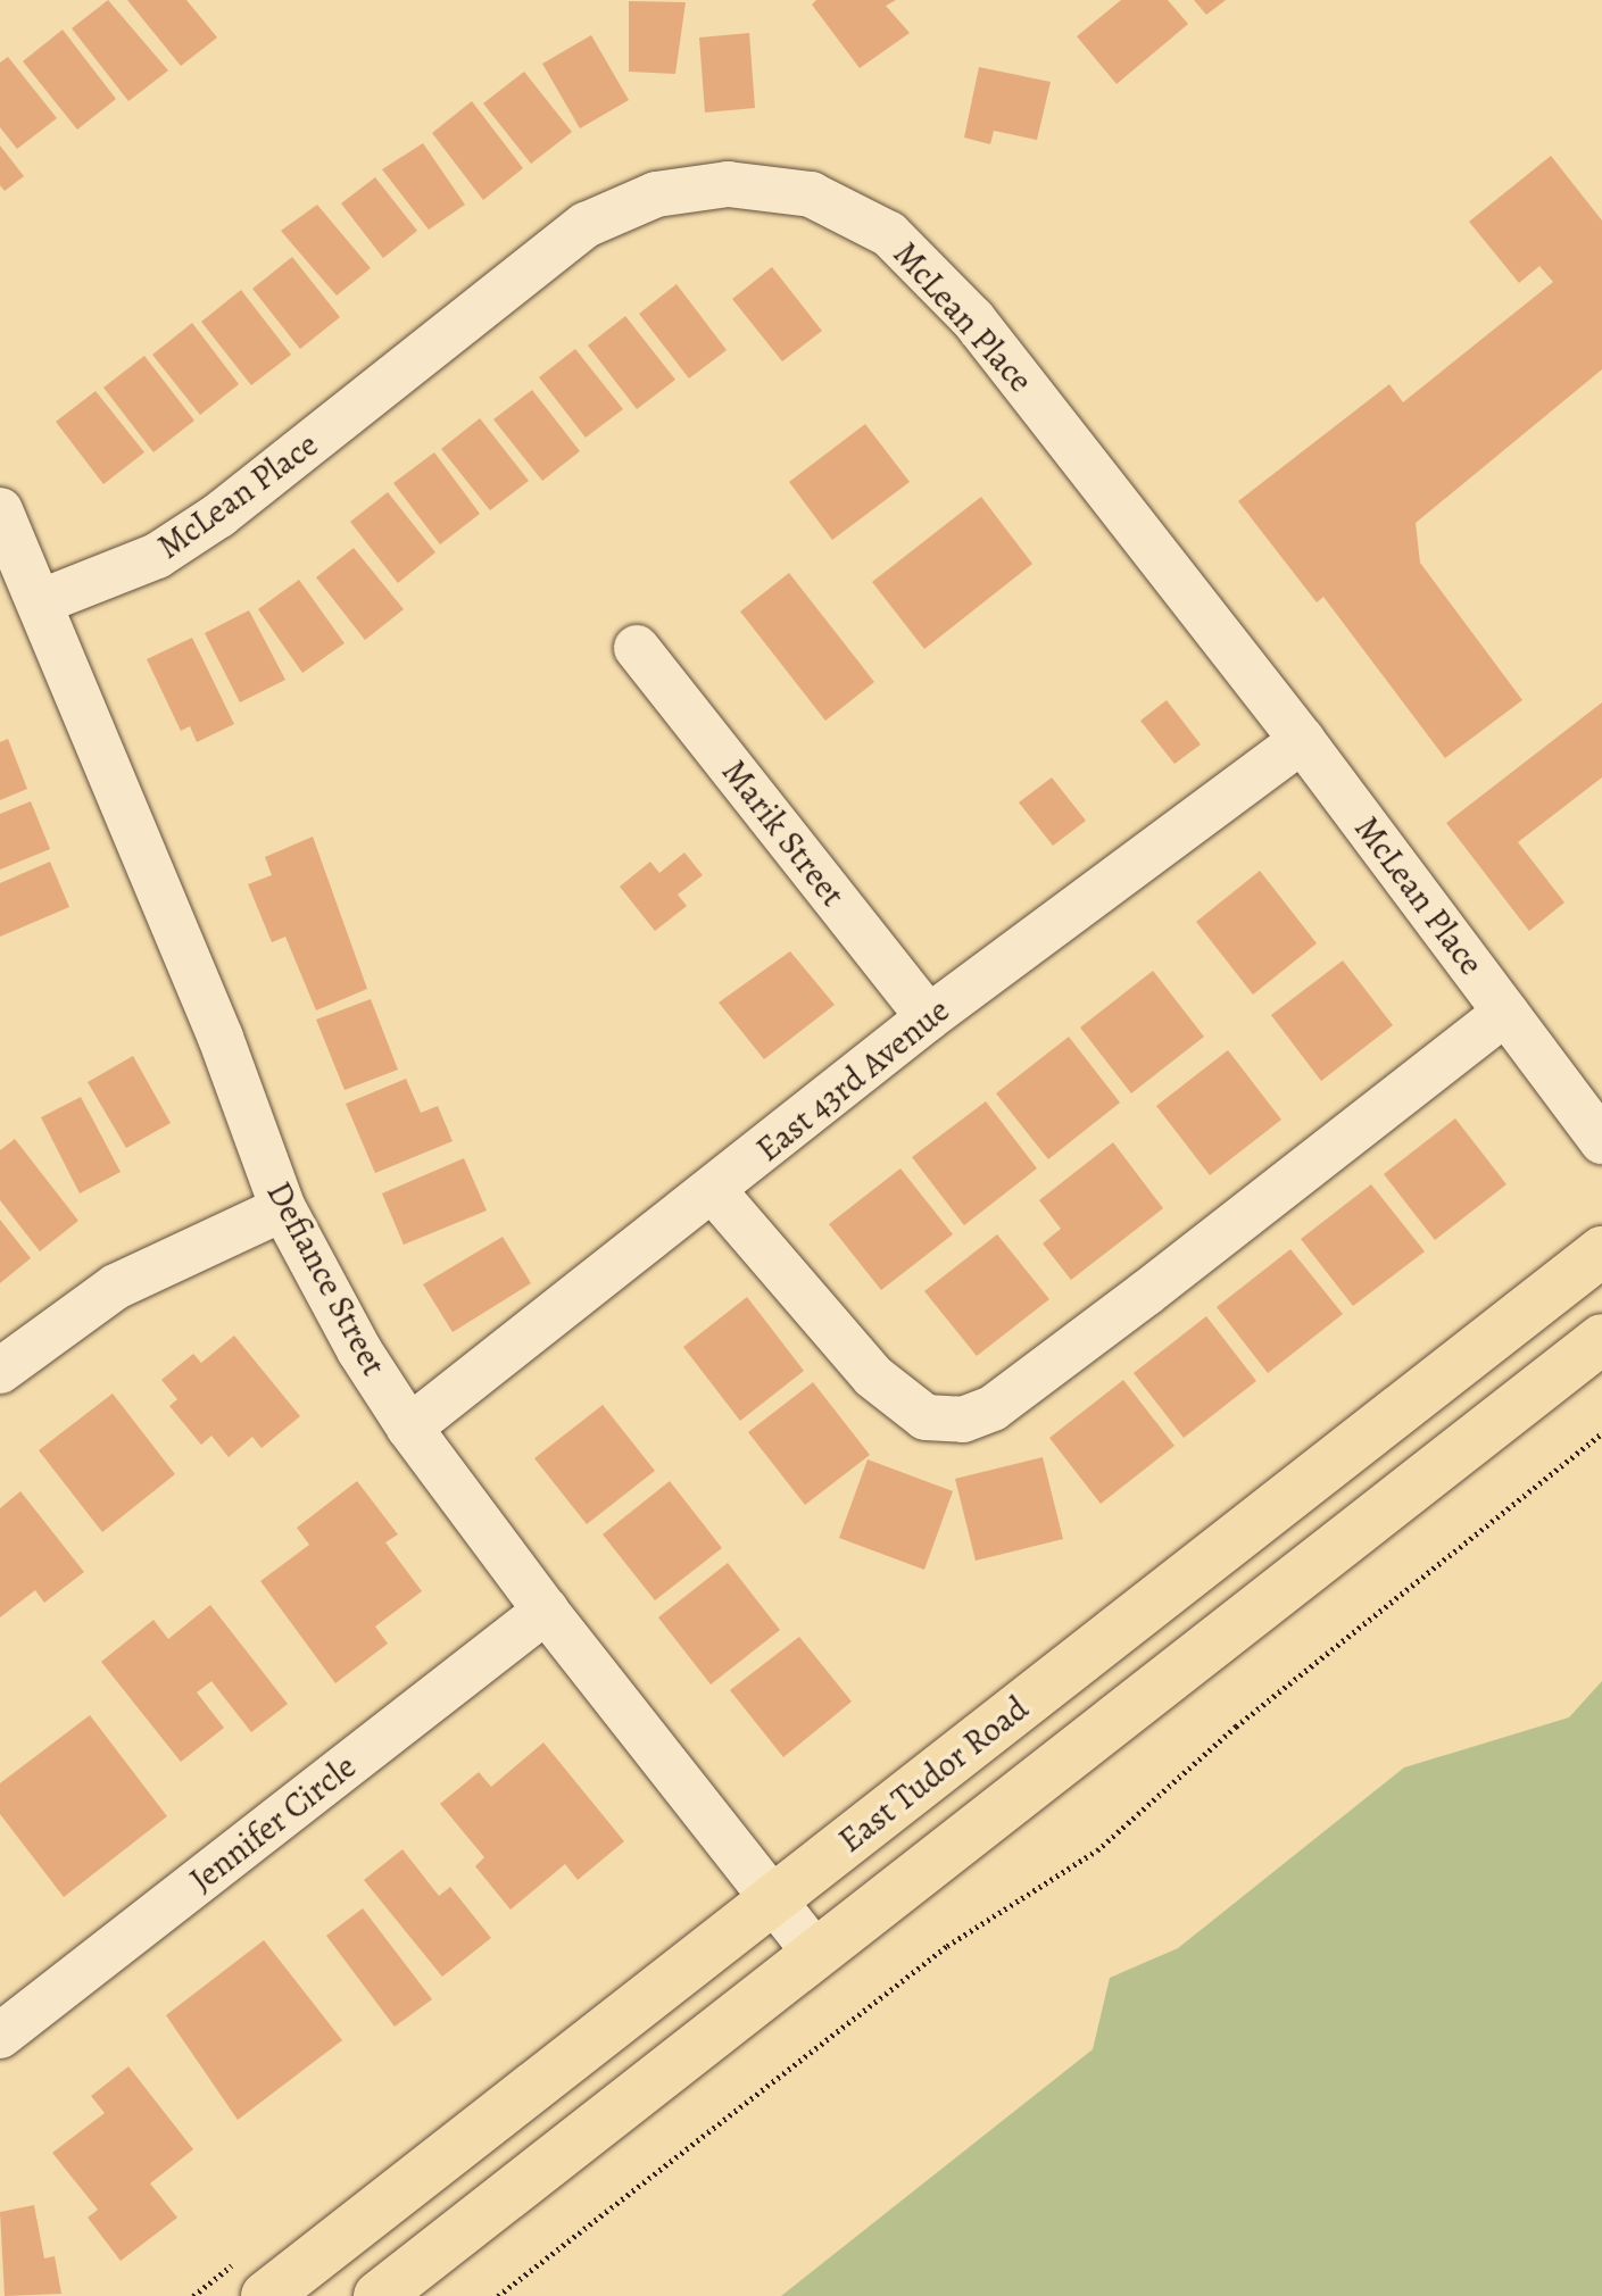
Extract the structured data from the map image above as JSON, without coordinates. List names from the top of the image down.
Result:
{
  "streets": {
    "main road": ["East Tudor Road"],
    "street": [
      "McLean Place",
      "Marik Street",
      "East 43rd Avenue",
      "Defiance Street",
      "Jennifer Circle"
    ]
  },
  "crossings": [
    ["McLean Place", "East 43rd Avenue"],
    ["McLean Place", "Defiance Street"],
    ["Marik Street", "East 43rd Avenue"],
    ["East 43rd Avenue", "Defiance Street"],
    ["Defiance Street", "East Tudor Road"],
    ["Defiance Street", "Jennifer Circle"]
  ]
}
